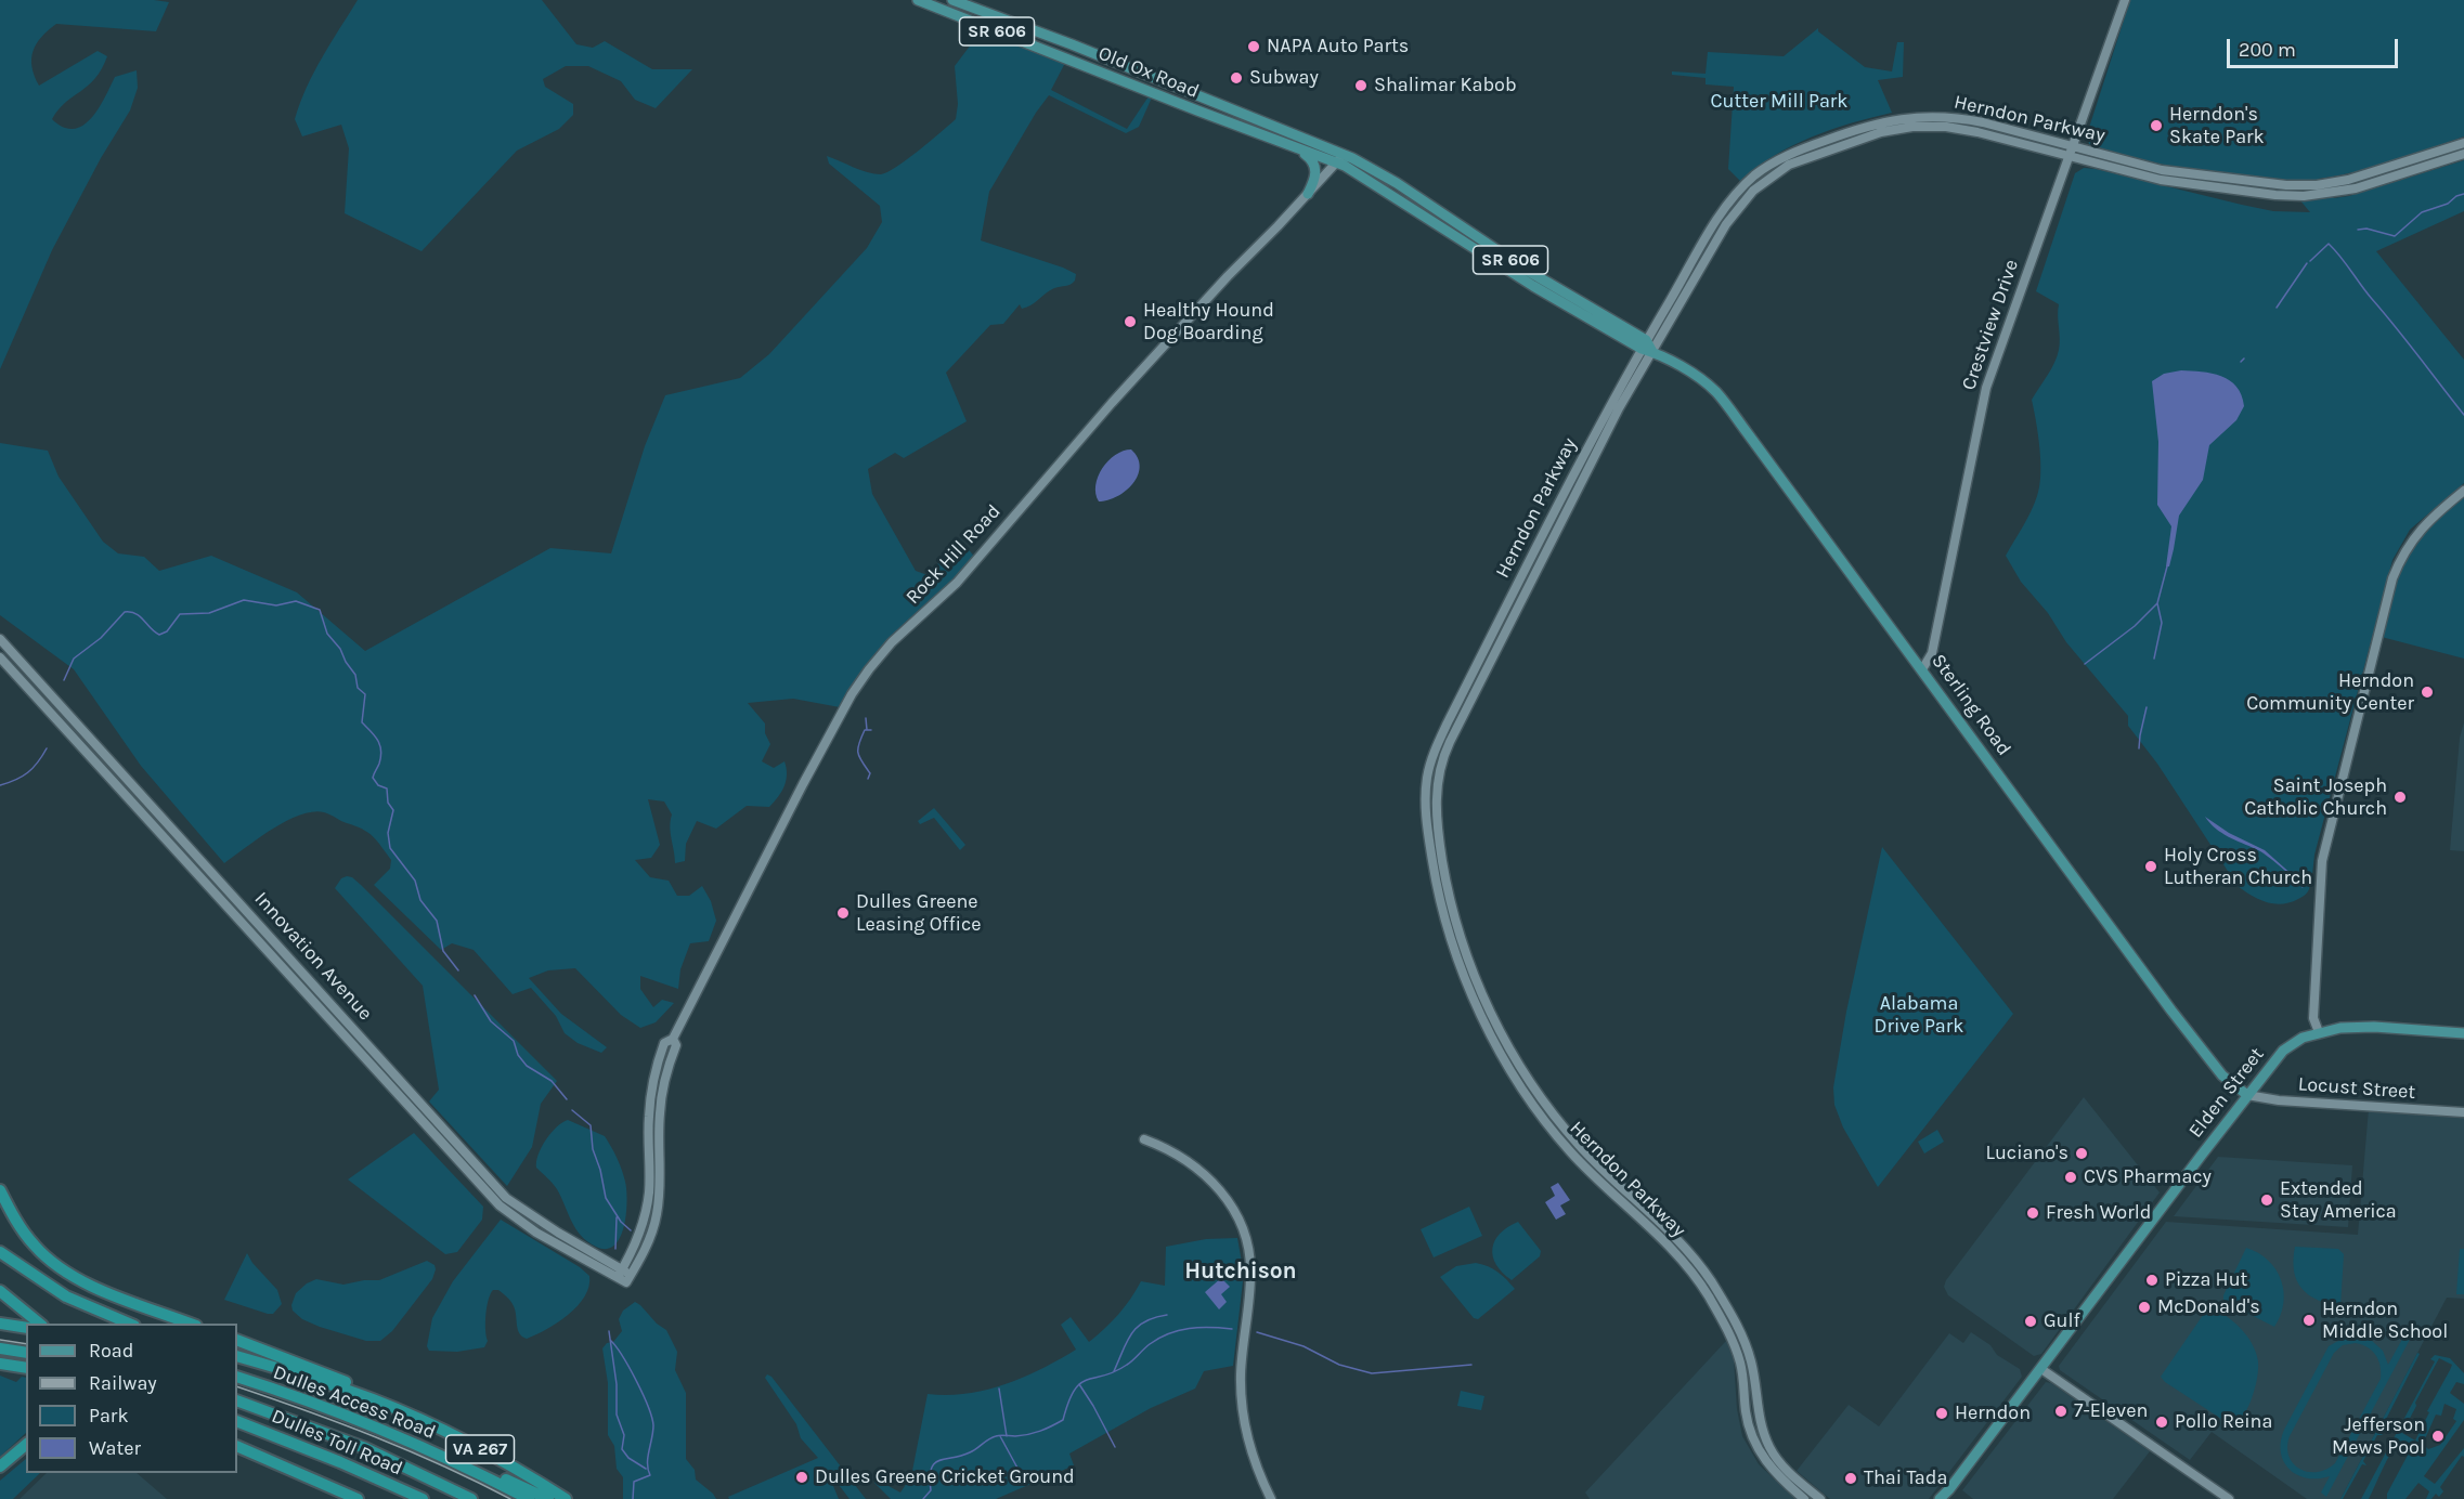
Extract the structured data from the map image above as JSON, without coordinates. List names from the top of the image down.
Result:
{
  "streets": {
    "highway": ["Dulles Access Road", "Dulles Toll Road", "VA 267"],
    "main road": [
      "SR 606",
      "Old Ox Road",
      "Herndon Parkway",
      "Crestview Drive",
      "Rock Hill Road",
      "Sterling Road",
      "Innovation Avenue",
      "Locust Street",
      "Elden Street"
    ]
  },
  "crossings": [
    ["Old Ox Road", "Herndon Parkway"],
    ["Old Ox Road", "Rock Hill Road"],
    ["Herndon Parkway", "Crestview Drive"],
    ["Herndon Parkway", "Sterling Road"],
    ["Crestview Drive", "Sterling Road"],
    ["Rock Hill Road", "Innovation Avenue"],
    ["Sterling Road", "Locust Street"],
    ["Sterling Road", "Elden Street"],
    ["Locust Street", "Elden Street"]
  ],
  "districts": ["Hutchison"],
  "parks": ["Cutter Mill Park", "Alabama Drive Park"],
  "places": [
    "NAPA Auto Parts",
    "Subway",
    "Shalimar Kabob",
    "Herndon's Skate Park",
    "Healthy Hound Dog Boarding",
    "Herndon Community Center",
    "Saint Joseph Catholic Church",
    "Holy Cross Lutheran Church",
    "Dulles Greene Leasing Office",
    "Luciano's",
    "CVS Pharmacy",
    "Extended Stay America",
    "Fresh World",
    "Pizza Hut",
    "McDonald's",
    "Herndon Middle School",
    "Gulf",
    "7-Eleven",
    "Herndon",
    "Pollo Reina",
    "Jefferson Mews Pool",
    "Dulles Greene Cricket Ground",
    "Thai Tada"
  ],
  "legend": [
    "Road",
    "Railway",
    "Park",
    "Water"
  ],
  "scale_bar": "200 m"
}
